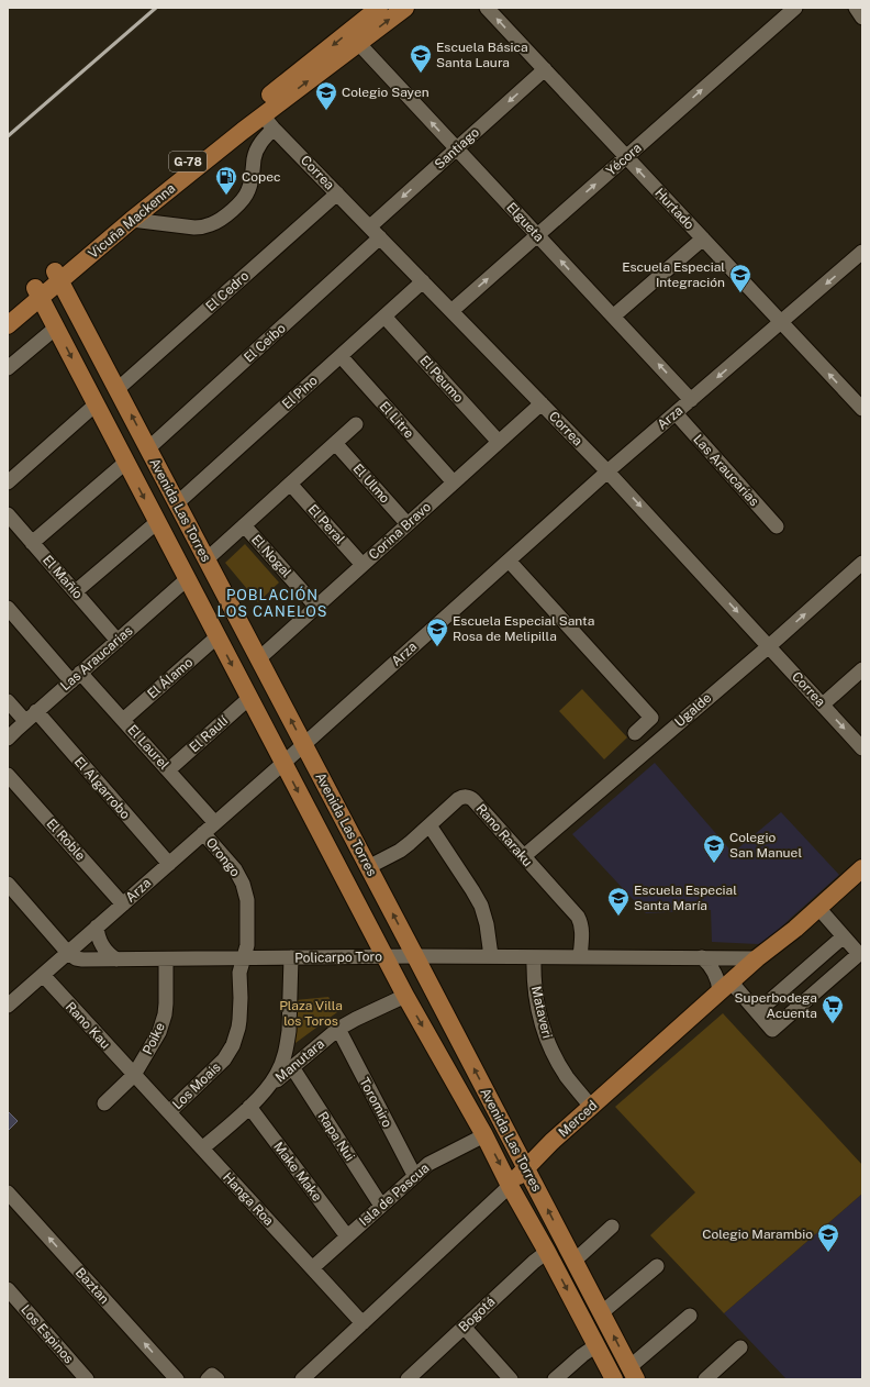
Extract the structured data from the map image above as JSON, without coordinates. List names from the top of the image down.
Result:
{
  "streets": {
    "main road": [
      "G-78",
      "Vicuña Mackenna",
      "Avenida Las Torres",
      "Merced"
    ],
    "street": [
      "Santiago",
      "Yécora",
      "Correa",
      "Hurtado",
      "Elgueta",
      "El Cedro",
      "El Ceibo",
      "El Peumo",
      "El Pino",
      "Arza",
      "El Litre",
      "Las Araucarias",
      "El Ulmo",
      "El Peral",
      "Corina Bravo",
      "El Nogal",
      "El Mañío",
      "El Álamo",
      "Ugalde",
      "El Raulí",
      "El Laurel",
      "El Algarrobo",
      "Rano Raraku",
      "El Roble",
      "Orongo",
      "Policarpo Toro",
      "Mataveri",
      "Rano Kau",
      "Poike",
      "Manutara",
      "Los Moais",
      "Toromiro",
      "Rapa Nui",
      "Make Make",
      "Isla de Pascua",
      "Hanga Roa",
      "Baztan",
      "Bogotá",
      "Los Espinos"
    ]
  },
  "crossings": [
    ["Santiago", "Correa"],
    ["Santiago", "Hurtado"],
    ["Santiago", "Elgueta"],
    ["Yécora", "Correa"],
    ["Yécora", "Hurtado"],
    ["Yécora", "Elgueta"],
    ["Correa", "Vicuña Mackenna"],
    ["Correa", "El Cedro"],
    ["Correa", "El Ceibo"],
    ["Correa", "El Pino"],
    ["Correa", "Arza"],
    ["Correa", "Corina Bravo"],
    ["Correa", "Ugalde"],
    ["Hurtado", "Arza"],
    ["Vicuña Mackenna", "Elgueta"],
    ["Vicuña Mackenna", "Avenida Las Torres"],
    ["Elgueta", "Arza"],
    ["El Cedro", "Avenida Las Torres"],
    ["El Ceibo", "Avenida Las Torres"],
    ["El Peumo", "El Pino"],
    ["El Peumo", "Corina Bravo"],
    ["El Pino", "El Litre"],
    ["El Pino", "Avenida Las Torres"],
    ["Arza", "Las Araucarias"],
    ["Arza", "Avenida Las Torres"],
    ["Arza", "El Laurel"],
    ["Arza", "El Algarrobo"],
    ["Arza", "El Roble"],
    ["Arza", "Orongo"],
    ["Arza", "Policarpo Toro"],
    ["Arza", "Rano Kau"],
    ["El Litre", "Corina Bravo"],
    ["Las Araucarias", "Avenida Las Torres"],
    ["Las Araucarias", "El Mañío"],
    ["Las Araucarias", "El Laurel"],
    ["Las Araucarias", "El Algarrobo"],
    ["El Ulmo", "Corina Bravo"],
    ["Avenida Las Torres", "Corina Bravo"],
    ["Avenida Las Torres", "El Álamo"],
    ["Avenida Las Torres", "El Raulí"],
    ["Avenida Las Torres", "Rano Raraku"],
    ["Avenida Las Torres", "Policarpo Toro"],
    ["Avenida Las Torres", "Manutara"],
    ["Avenida Las Torres", "Merced"],
    ["Avenida Las Torres", "Isla de Pascua"],
    ["Avenida Las Torres", "Bogotá"],
    ["El Peral", "Corina Bravo"],
    ["Corina Bravo", "El Nogal"],
    ["El Álamo", "El Laurel"],
    ["Ugalde", "Rano Raraku"],
    ["El Raulí", "El Laurel"],
    ["Rano Raraku", "Policarpo Toro"],
    ["Orongo", "Policarpo Toro"],
    ["Orongo", "Los Moais"],
    ["Policarpo Toro", "Mataveri"],
    ["Policarpo Toro", "Poike"],
    ["Policarpo Toro", "Manutara"],
    ["Policarpo Toro", "Los Moais"],
    ["Policarpo Toro", "Merced"],
    ["Mataveri", "Merced"],
    ["Rano Kau", "Poike"],
    ["Rano Kau", "Hanga Roa"],
    ["Poike", "Hanga Roa"],
    ["Manutara", "Toromiro"],
    ["Manutara", "Rapa Nui"],
    ["Manutara", "Make Make"],
    ["Manutara", "Hanga Roa"],
    ["Los Moais", "Hanga Roa"],
    ["Toromiro", "Isla de Pascua"],
    ["Merced", "Hanga Roa"],
    ["Rapa Nui", "Isla de Pascua"],
    ["Make Make", "Isla de Pascua"],
    ["Isla de Pascua", "Hanga Roa"]
  ],
  "one_way": [
    "Santiago",
    "Yécora",
    "Hurtado",
    "Elgueta",
    "Baztan"
  ],
  "districts": ["POBLACIÓN LOS CANELOS"],
  "parks": ["Plaza Villa los Toros"],
  "places": {
    "school or university": [
      "Escuela Básica Santa Laura",
      "Colegio Sayen",
      "Escuela Especial Integración",
      "Escuela Especial Santa Rosa de Melipilla",
      "Colegio San Manuel",
      "Escuela Especial Santa María",
      "Colegio Marambio"
    ],
    "fuel station": ["Copec"],
    "supermarket": ["Superbodega Acuenta"]
  }
}
